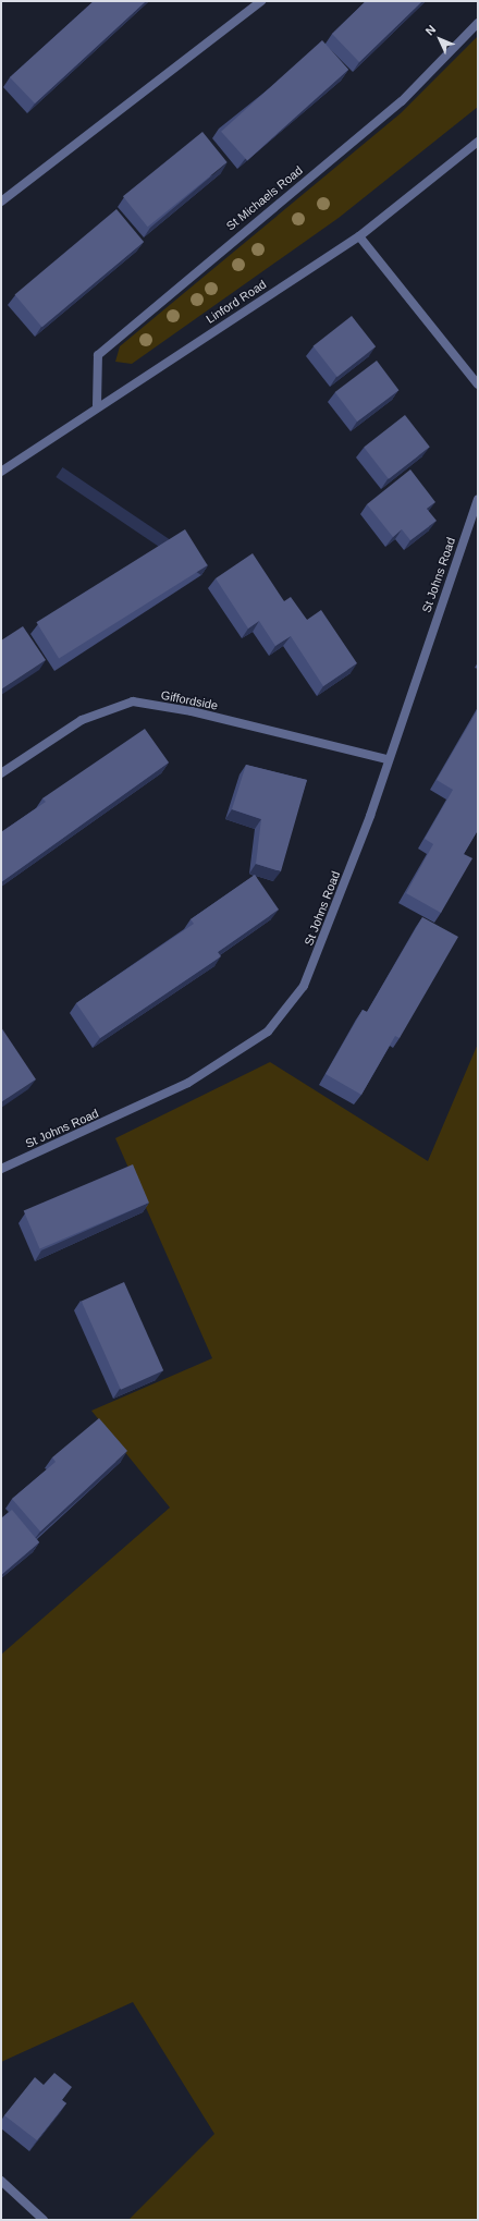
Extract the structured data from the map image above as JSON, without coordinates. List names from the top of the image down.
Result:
{
  "streets": {
    "street": [
      "St Michaels Road",
      "Linford Road",
      "St Johns Road",
      "Giffordside"
    ]
  },
  "crossings": [
    ["St Michaels Road", "Linford Road"],
    ["St Johns Road", "Giffordside"]
  ],
  "north": "top left"
}
